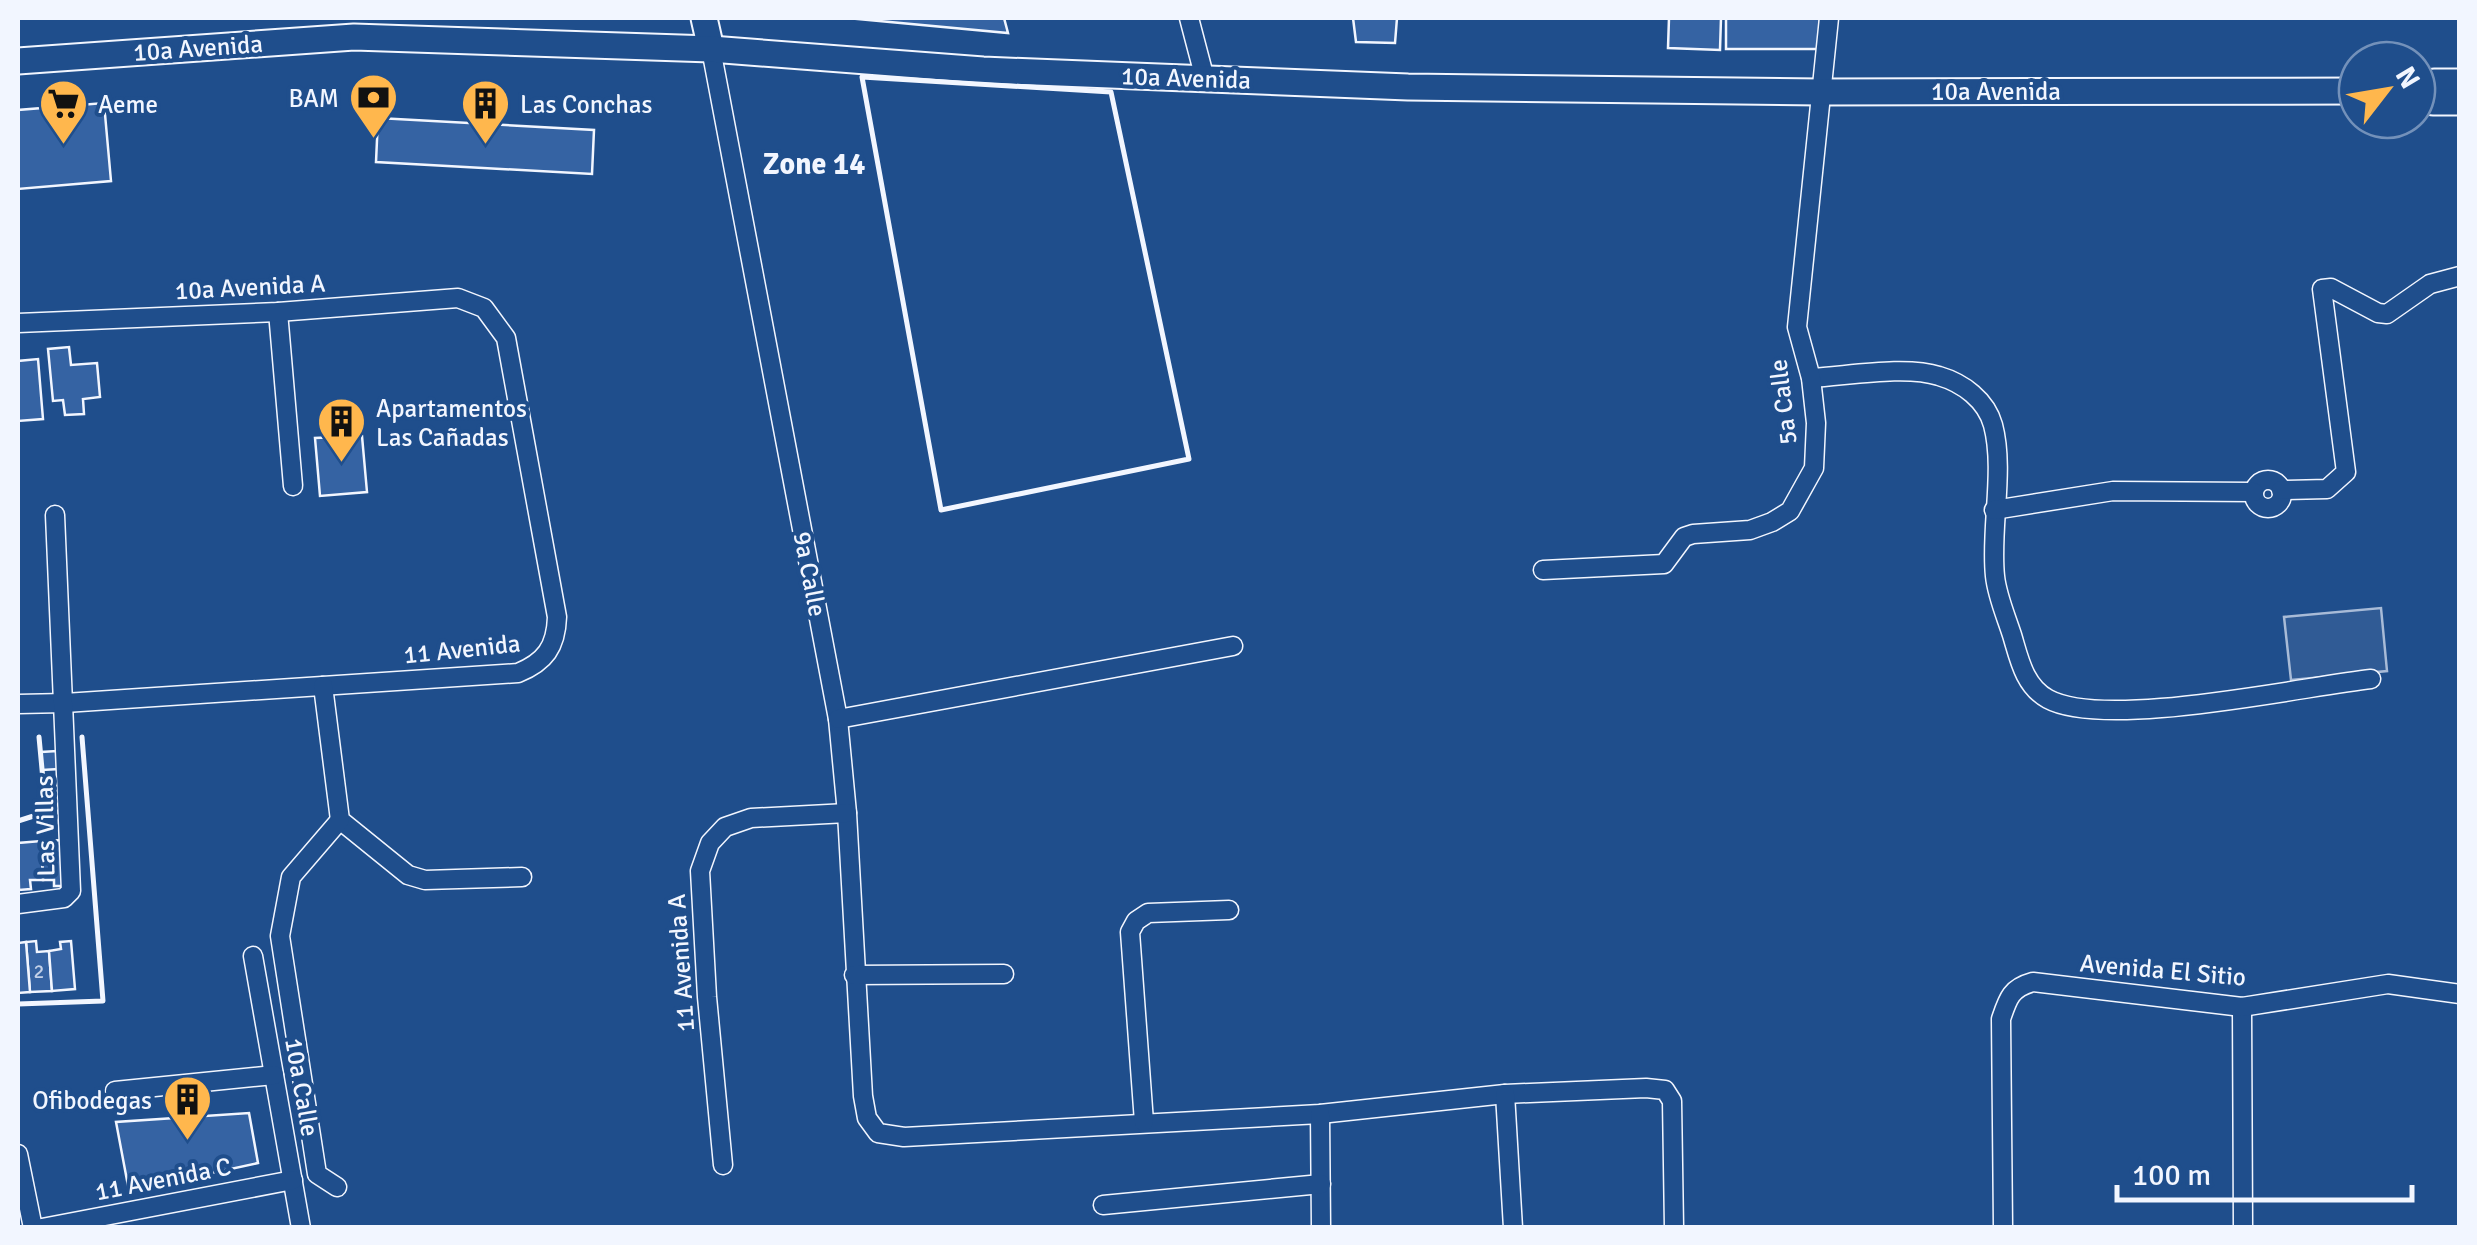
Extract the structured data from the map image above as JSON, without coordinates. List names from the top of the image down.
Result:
{
  "streets": {
    "street": [
      "10a Avenida",
      "10a Avenida A",
      "5a Calle",
      "9a Calle",
      "11 Avenida",
      "Las Villas",
      "11 Avenida A",
      "Avenida El Sitio",
      "10a Calle",
      "11 Avenida C"
    ]
  },
  "crossings": [
    ["10a Avenida", "5a Calle"],
    ["10a Avenida", "9a Calle"],
    ["10a Avenida A", "11 Avenida"],
    ["9a Calle", "11 Avenida A"],
    ["11 Avenida", "Las Villas"],
    ["10a Calle", "11 Avenida C"]
  ],
  "districts": ["Zone 14"],
  "places": {
    "bank": ["BAM"],
    "supermarket": ["Aeme"],
    "building": ["Las Conchas", "Apartamentos Las Cañadas", "Ofibodegas"]
  },
  "house_numbers": ["2"],
  "scale_bar": "100 m",
  "north": "top right"
}
